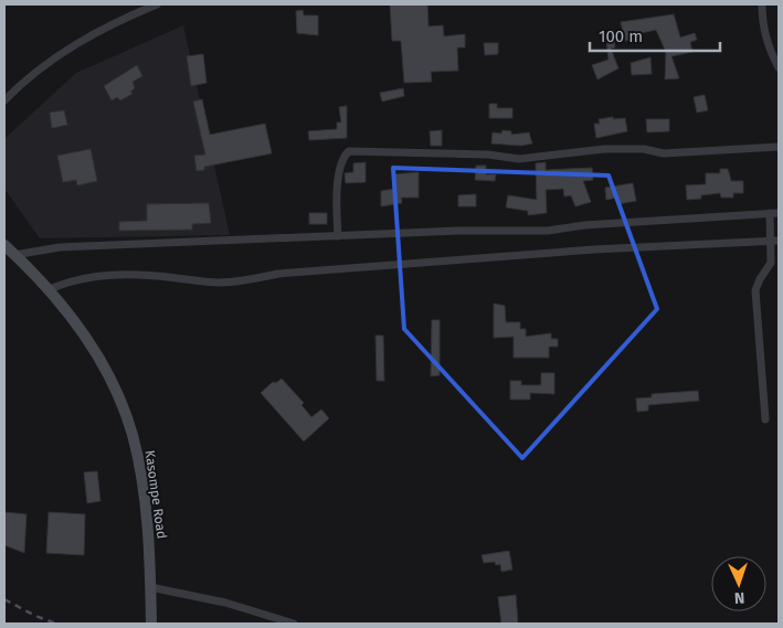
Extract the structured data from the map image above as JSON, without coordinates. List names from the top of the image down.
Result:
{
  "streets": {
    "street": ["Kasompe Road"]
  },
  "scale_bar": "100 m",
  "north": "bottom"
}
